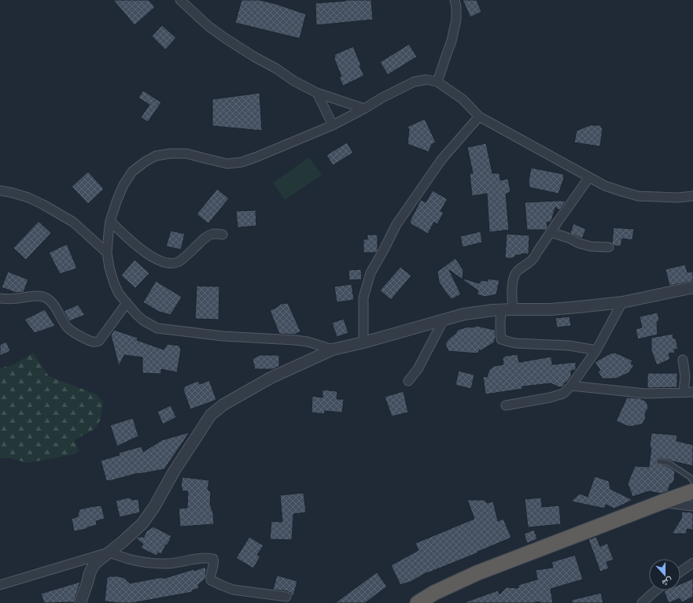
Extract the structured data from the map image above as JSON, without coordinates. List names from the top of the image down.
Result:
{
  "north": "bottom"
}
